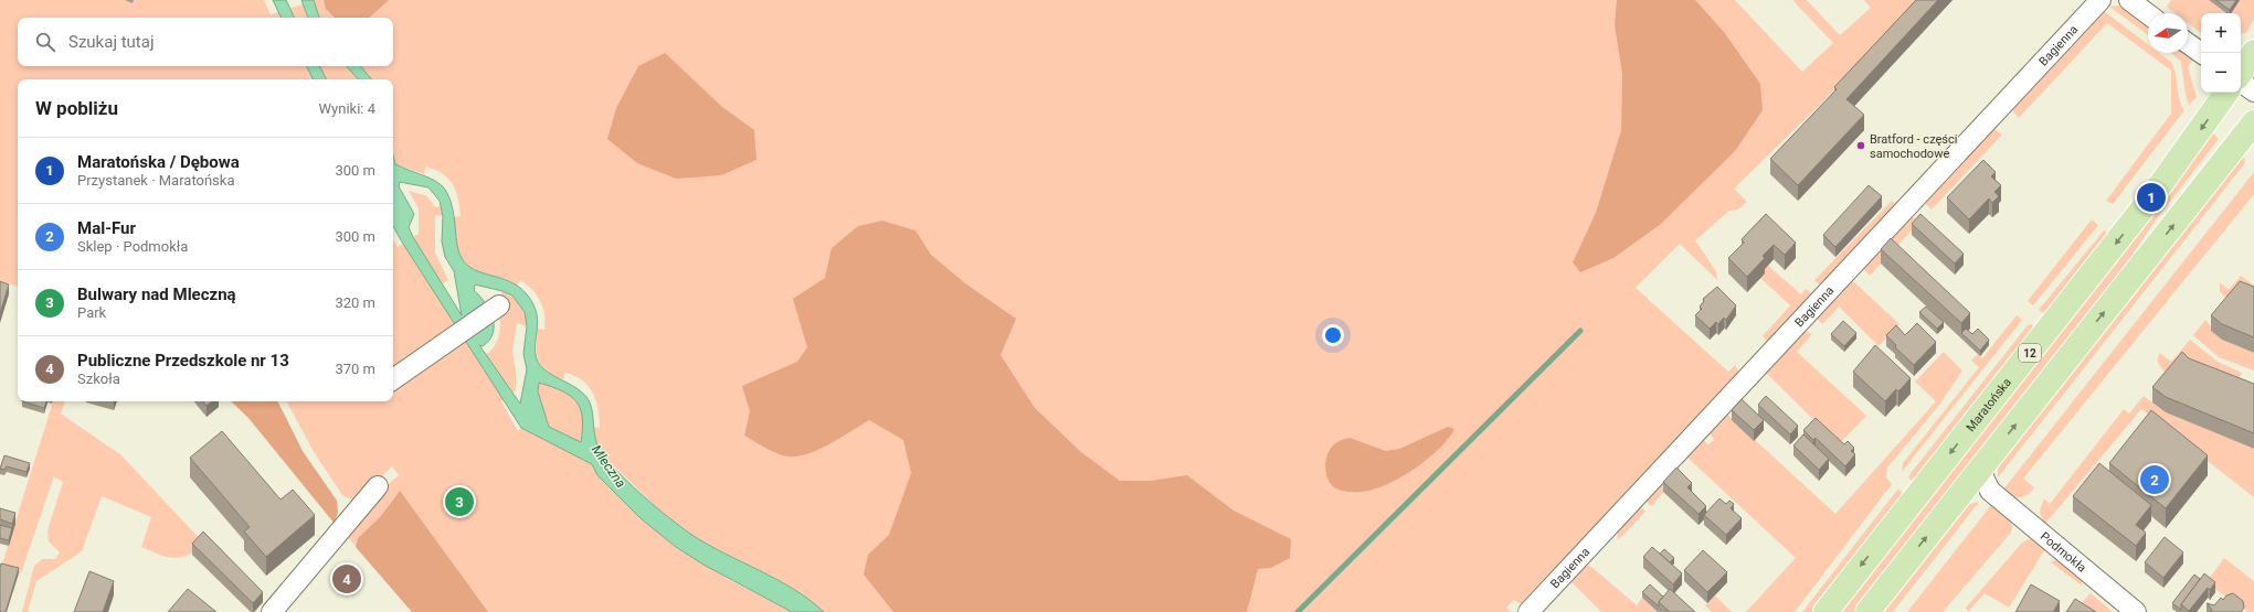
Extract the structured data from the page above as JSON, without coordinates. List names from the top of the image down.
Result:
{
  "streets": {
    "main road": ["12", "Maratońska"],
    "street": ["Bagienna", "Podmokła"]
  },
  "water": ["Mleczna"],
  "places": ["Bratford - części samochodowe"],
  "north": "left",
  "page": {
    "map_buttons": ["+", "−"],
    "search": "Szukaj tutaj",
    "heading": ["W pobliżu", "Wyniki: 4"],
    "list": [
      {
        "mark": "1",
        "name": "Maratońska / Dębowa",
        "note": "Przystanek · Maratońska",
        "value": "300 m"
      },
      {
        "mark": "2",
        "name": "Mal-Fur",
        "note": "Sklep · Podmokła",
        "value": "300 m"
      },
      {
        "mark": "3",
        "name": "Bulwary nad Mleczną",
        "note": "Park",
        "value": "320 m"
      },
      {
        "mark": "4",
        "name": "Publiczne Przedszkole nr 13",
        "note": "Szkoła",
        "value": "370 m"
      }
    ],
    "pins": [
      "1",
      "2",
      "3",
      "4"
    ]
  }
}
